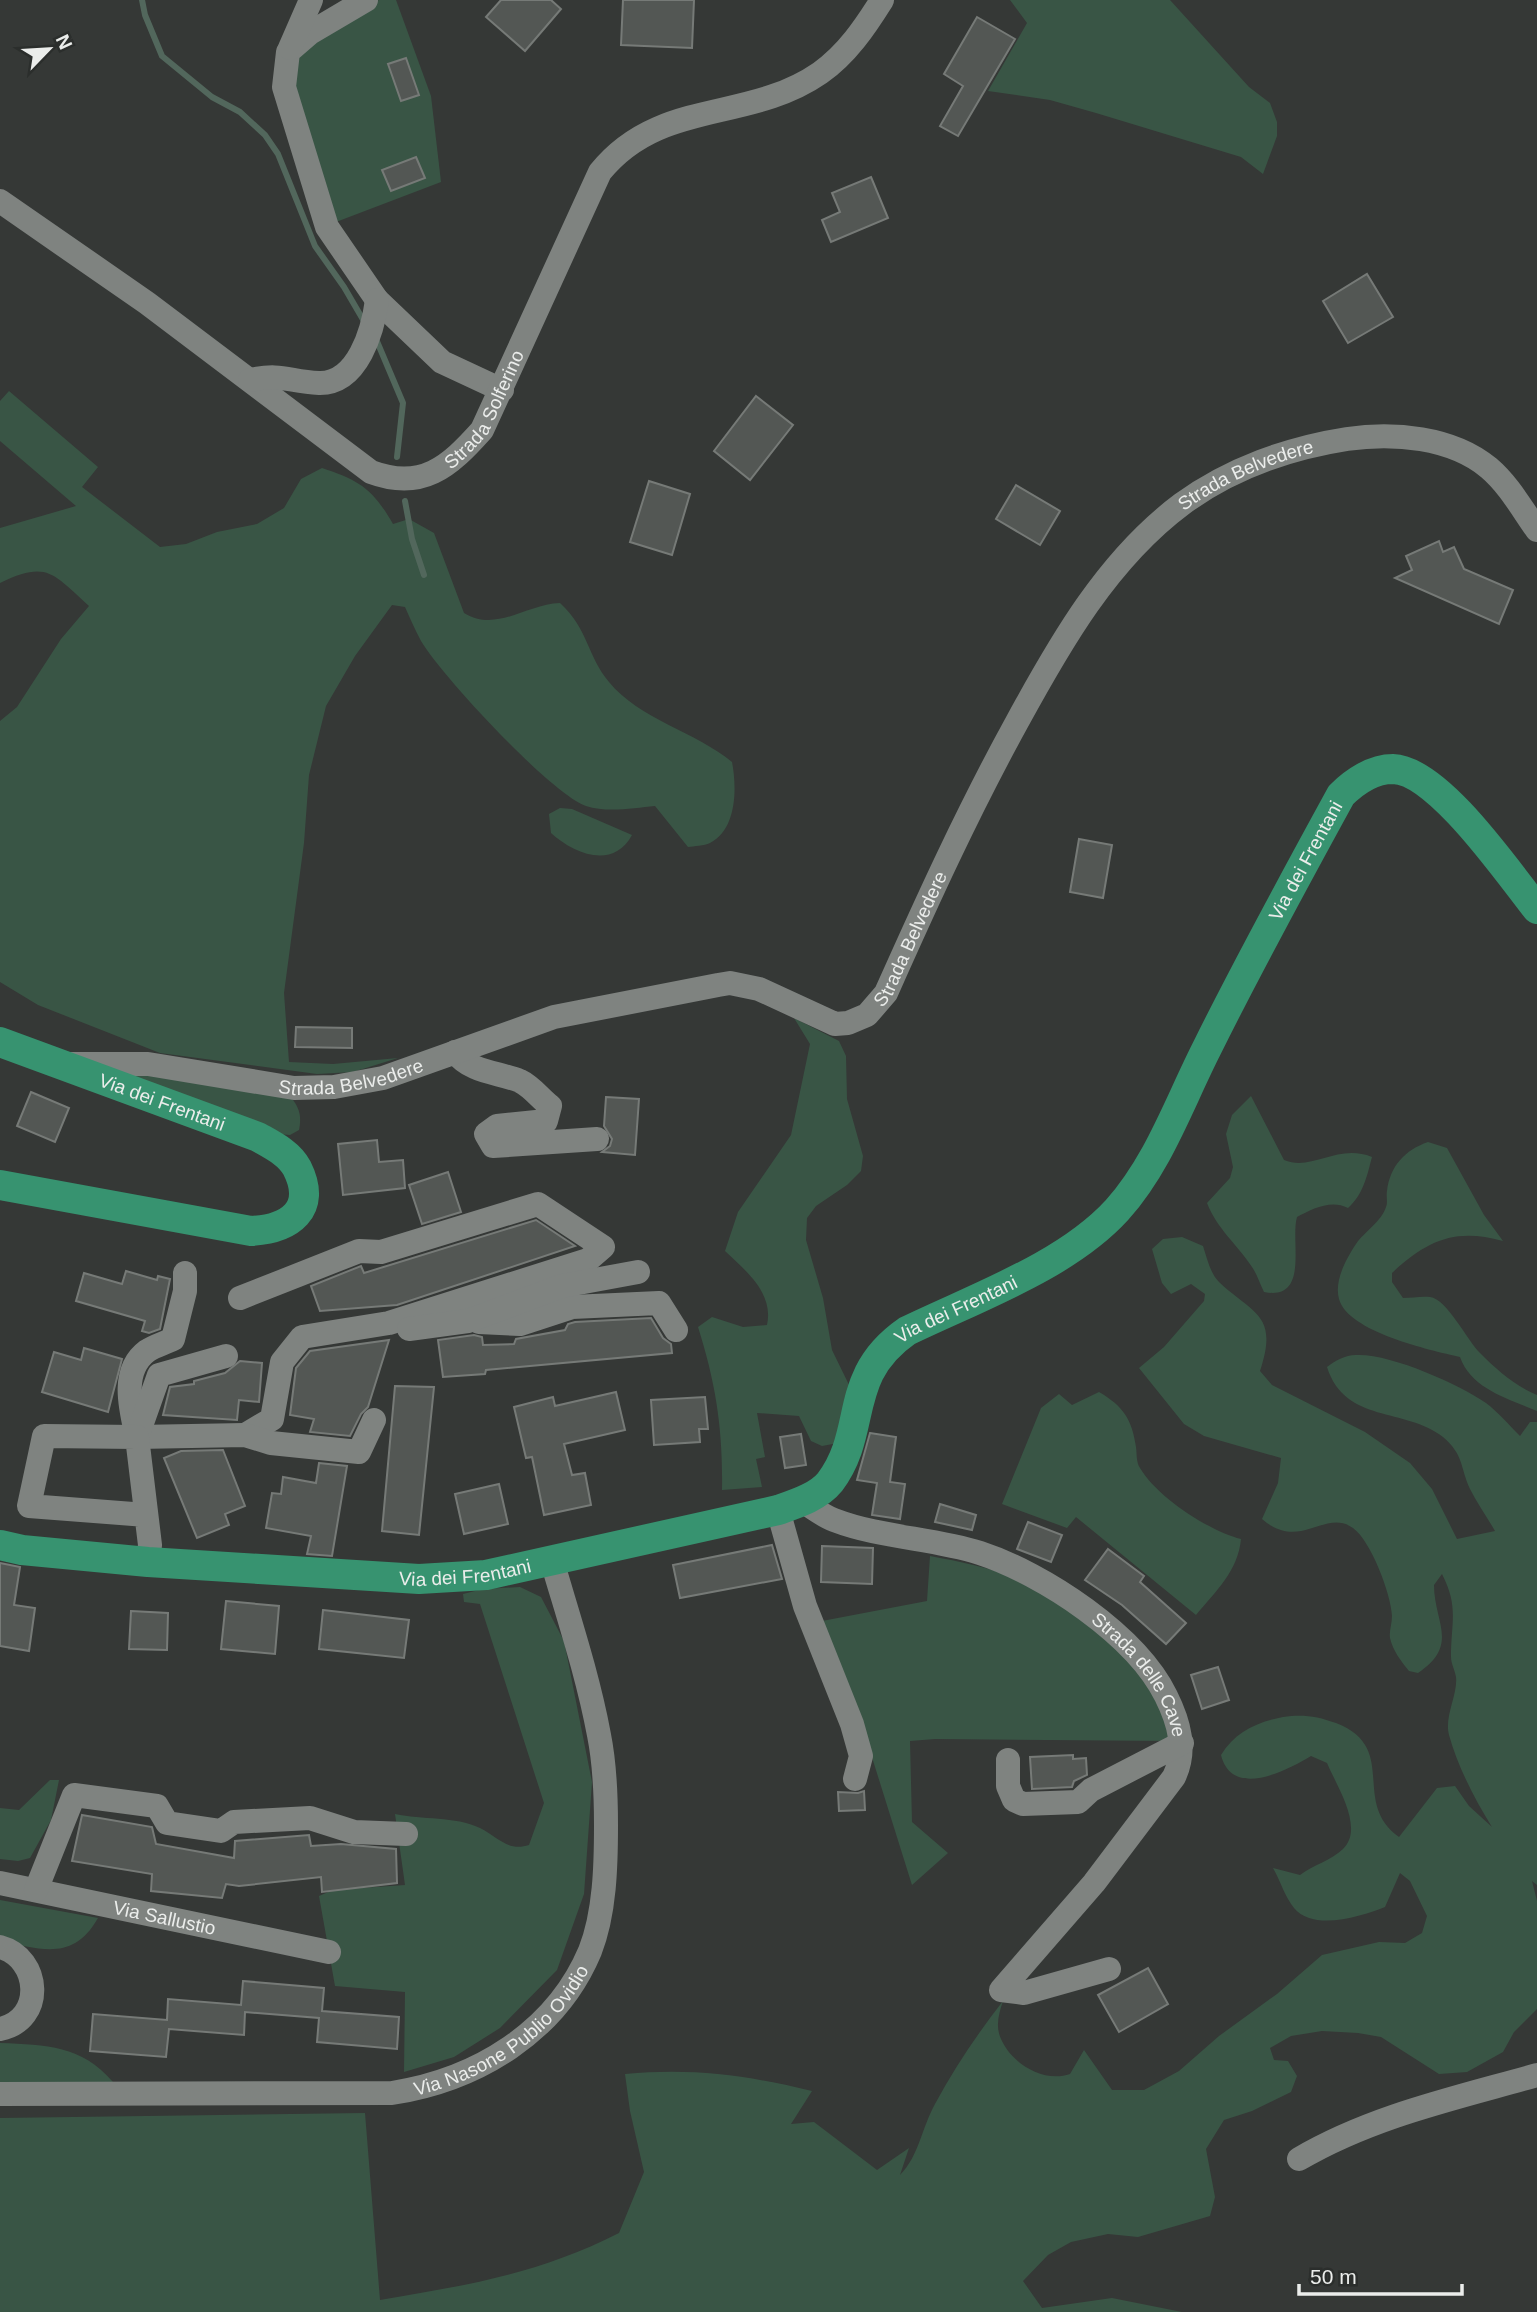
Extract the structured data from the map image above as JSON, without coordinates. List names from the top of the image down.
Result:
{
  "streets": {
    "main road": ["Via dei Frentani"],
    "street": [
      "Strada Solferino",
      "Strada Belvedere",
      "Strada delle Cave",
      "Via Sallustio",
      "Via Nasone Publio Ovidio"
    ]
  },
  "crossings": [
    ["Strada Belvedere", "Via dei Frentani"],
    ["Via dei Frentani", "Strada delle Cave"],
    ["Via dei Frentani", "Via Nasone Publio Ovidio"]
  ],
  "scale_bar": "50 m",
  "north": "top right"
}
